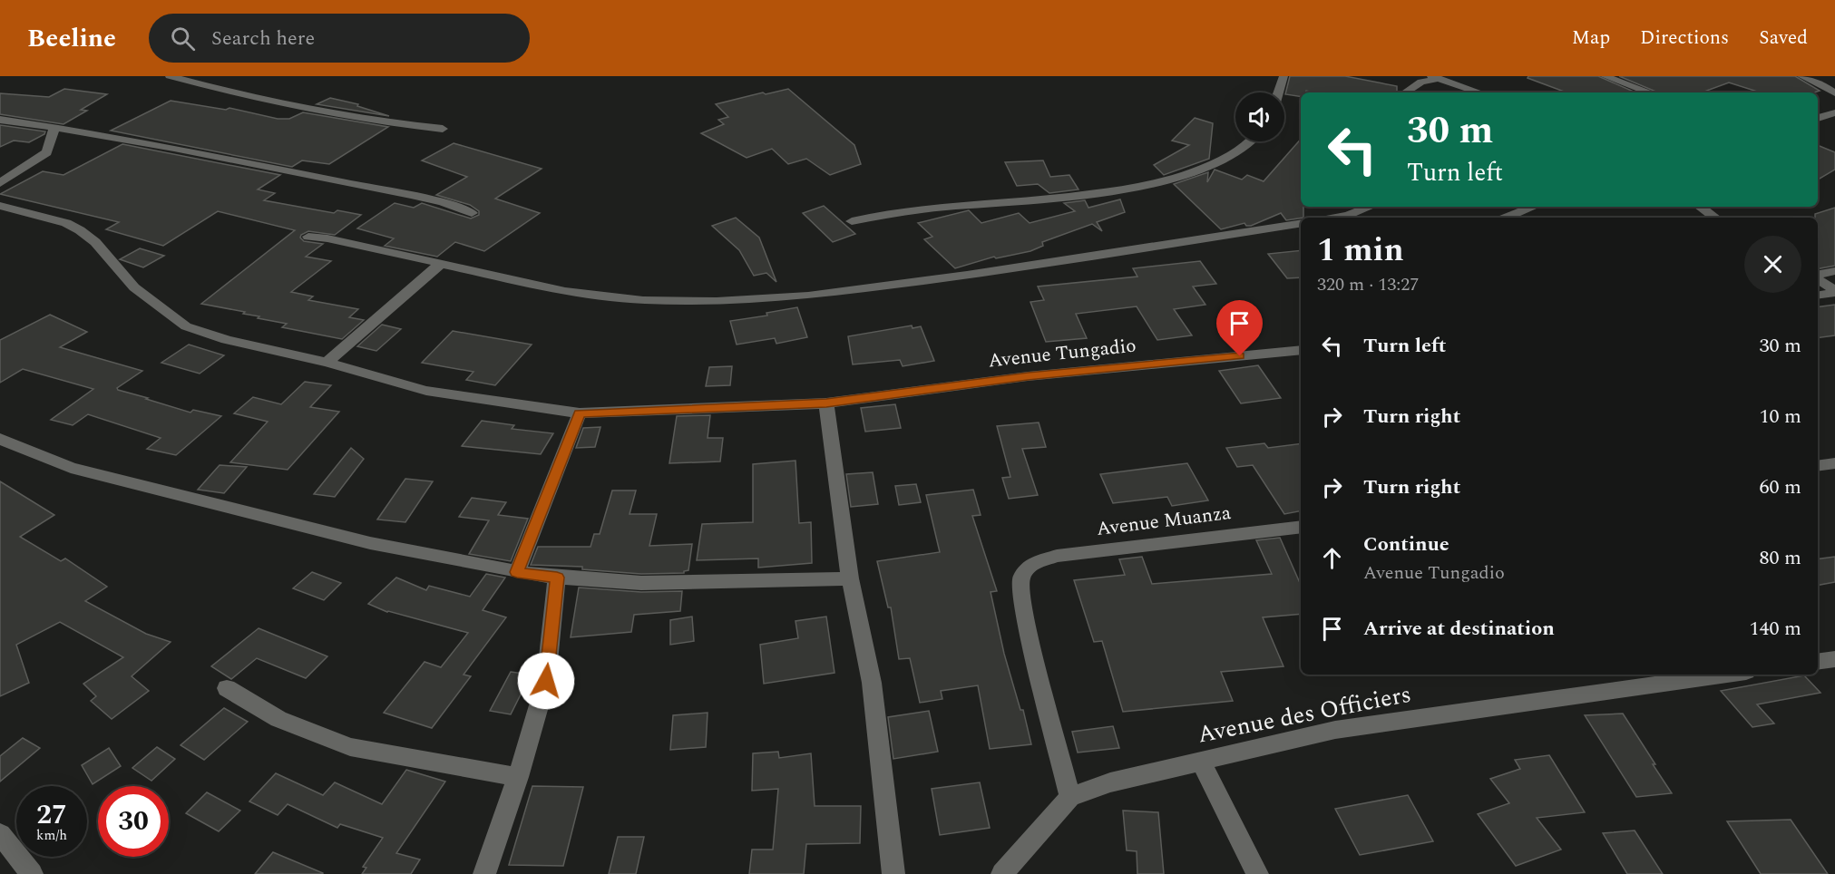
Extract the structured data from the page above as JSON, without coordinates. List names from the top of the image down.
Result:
{
  "streets": {
    "street": ["Avenue Tungadio", "Avenue Muanza", "Avenue des Officiers"]
  },
  "crossings": [
    ["Avenue Muanza", "Avenue des Officiers"]
  ],
  "page": {
    "header": "Beeline",
    "search": "Search here",
    "nav": ["Map", "Directions", "Saved"],
    "turn": ["30 m", "Turn left"],
    "heading": ["1 min", "320 m · 13:27"],
    "list": [
      {
        "name": "Turn left",
        "value": "30 m"
      },
      {
        "name": "Turn right",
        "value": "10 m"
      },
      {
        "name": "Turn right",
        "value": "60 m"
      },
      {
        "name": "Continue",
        "note": "Avenue Tungadio",
        "value": "80 m"
      },
      {
        "name": "Arrive at destination",
        "value": "140 m"
      }
    ],
    "speed": "27 km/h",
    "limit": "30"
  }
}
